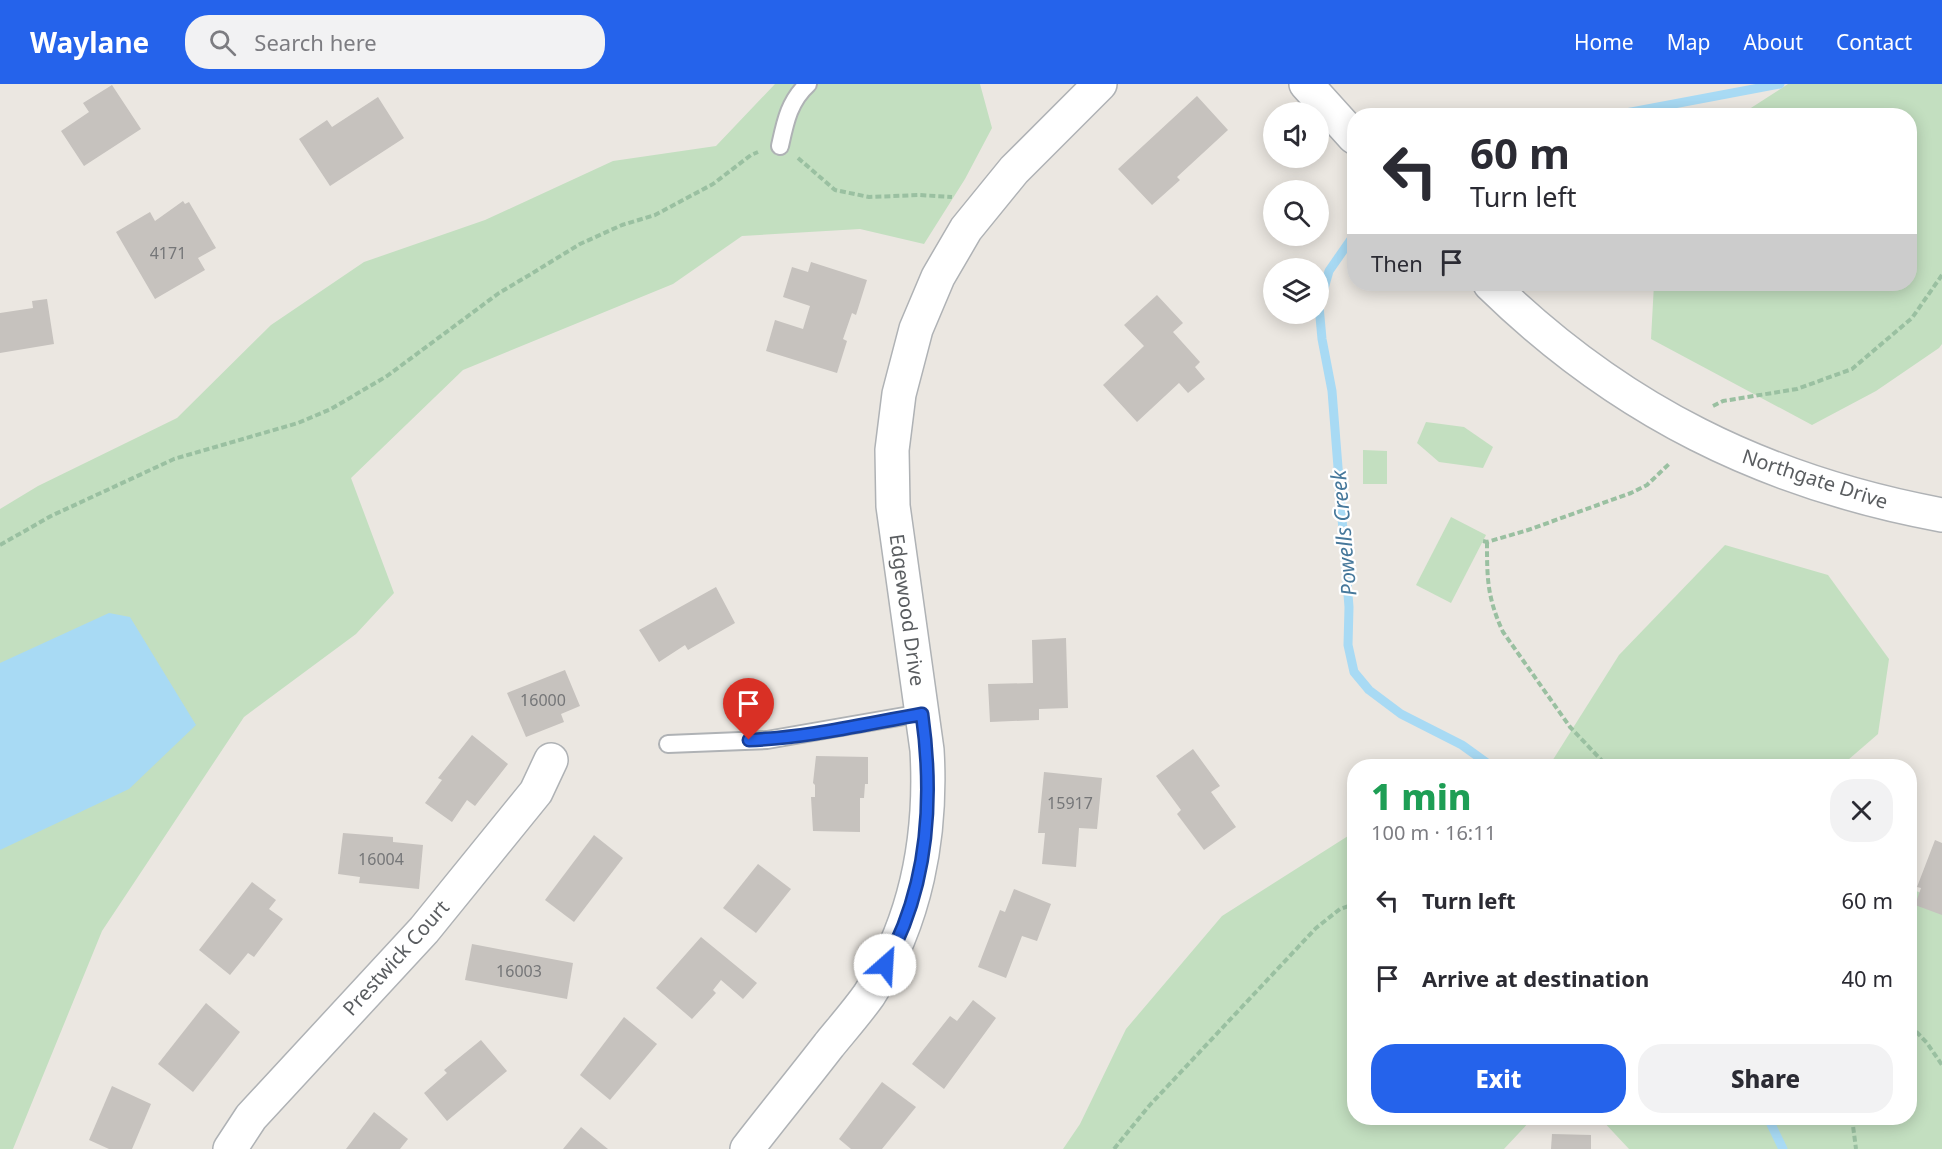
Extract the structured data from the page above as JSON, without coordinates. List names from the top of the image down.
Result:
{
  "streets": {
    "street": ["Northgate Drive", "Edgewood Drive", "Prestwick Court"]
  },
  "water": ["Powells Creek"],
  "house_numbers": [
    "4171",
    "16000",
    "15917",
    "16004",
    "16003"
  ],
  "page": {
    "header": "Waylane",
    "search": "Search here",
    "nav": [
      "Home",
      "Map",
      "About",
      "Contact"
    ],
    "turn": ["60 m", "Turn left"],
    "then": "Then",
    "heading": ["1 min", "100 m · 16:11"],
    "list": [
      {
        "name": "Turn left",
        "value": "60 m"
      },
      {
        "name": "Arrive at destination",
        "value": "40 m"
      }
    ],
    "buttons": ["Exit", "Share"]
  }
}
